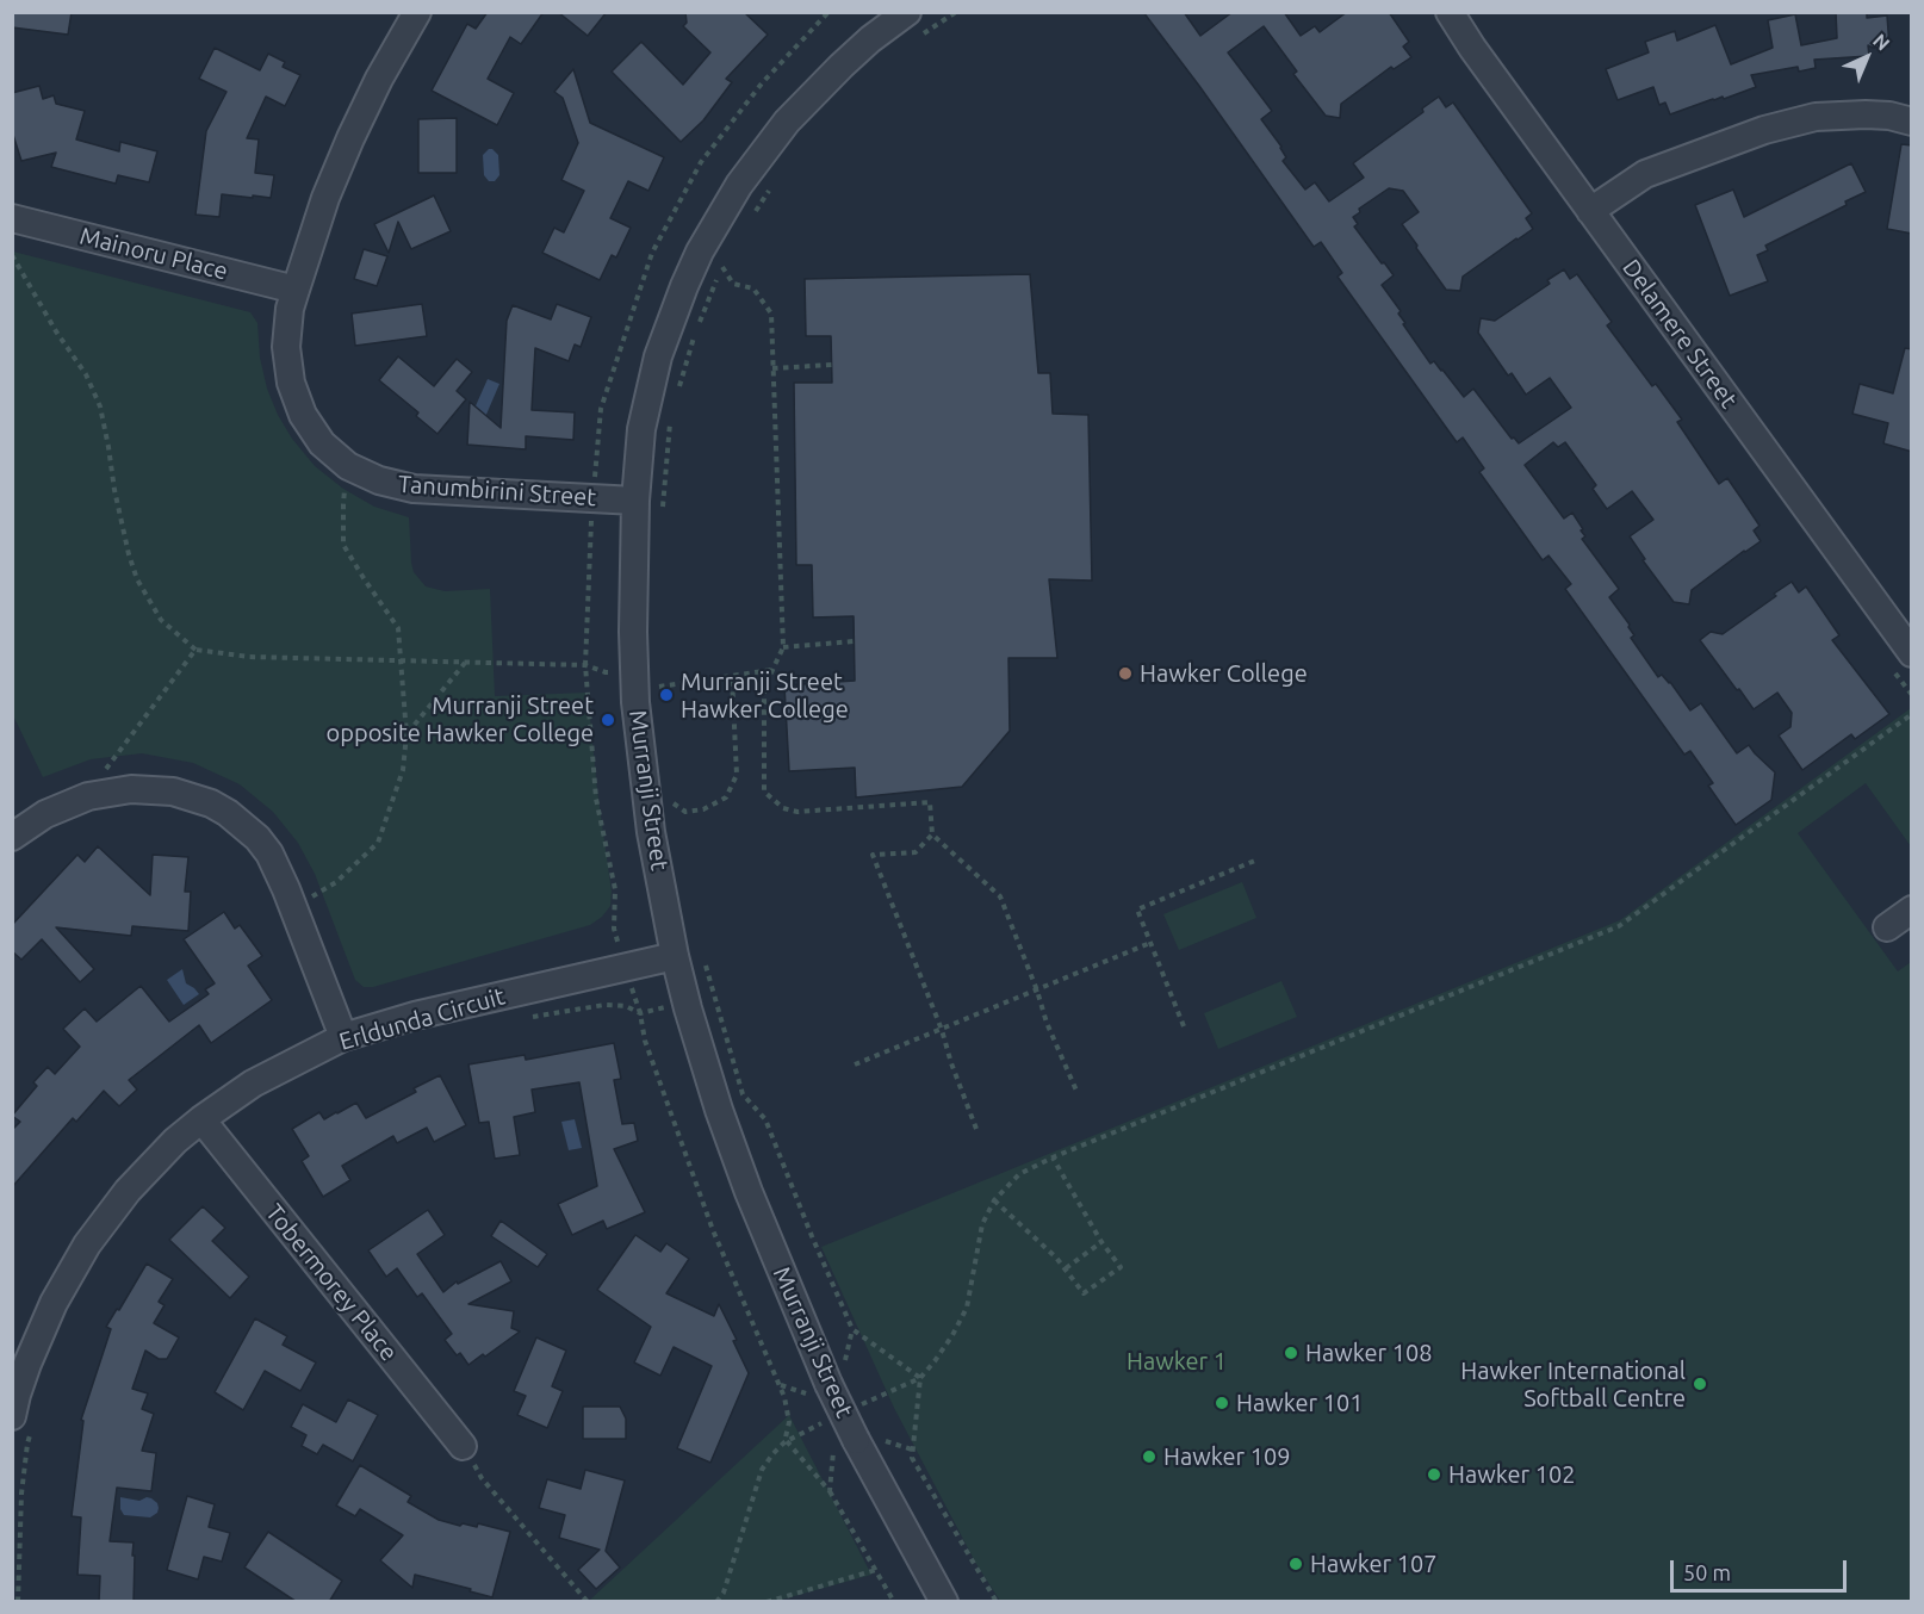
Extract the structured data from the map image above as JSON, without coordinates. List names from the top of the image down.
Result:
{
  "streets": {
    "street": [
      "Mainoru Place",
      "Delamere Street",
      "Tanumbirini Street",
      "Murranji Street",
      "Erldunda Circuit",
      "Tobermorey Place"
    ]
  },
  "crossings": [
    ["Mainoru Place", "Tanumbirini Street"],
    ["Tanumbirini Street", "Murranji Street"],
    ["Murranji Street", "Erldunda Circuit"],
    ["Erldunda Circuit", "Tobermorey Place"]
  ],
  "parks": ["Hawker 1"],
  "places": [
    "Hawker College",
    "Murranji Street Hawker College",
    "Murranji Street opposite Hawker College",
    "Hawker 108",
    "Hawker International Softball Centre",
    "Hawker 101",
    "Hawker 109",
    "Hawker 102",
    "Hawker 107"
  ],
  "scale_bar": "50 m",
  "north": "top right"
}
